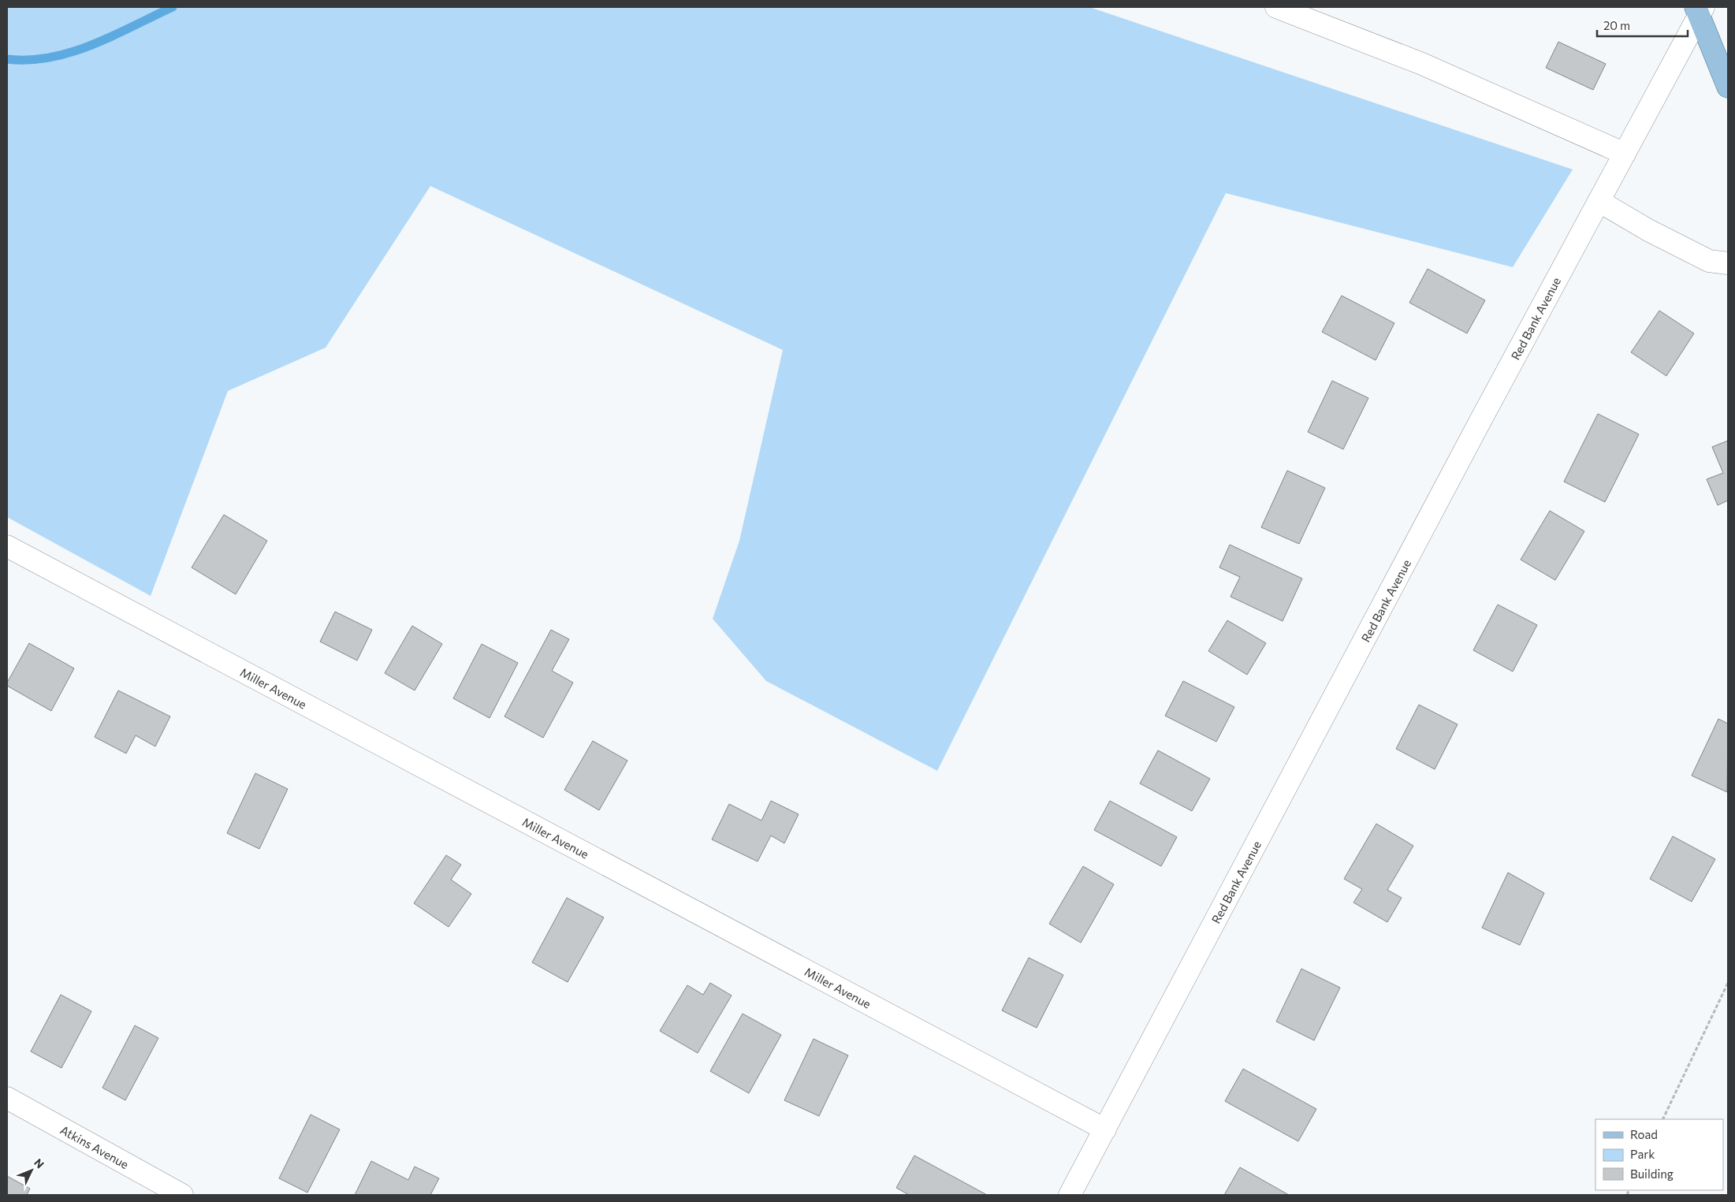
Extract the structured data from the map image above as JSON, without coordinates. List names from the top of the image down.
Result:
{
  "streets": {
    "street": ["Red Bank Avenue", "Miller Avenue", "Atkins Avenue"]
  },
  "crossings": [
    ["Red Bank Avenue", "Miller Avenue"]
  ],
  "legend": ["Road", "Park", "Building"],
  "scale_bar": "20 m",
  "north": "top right"
}
